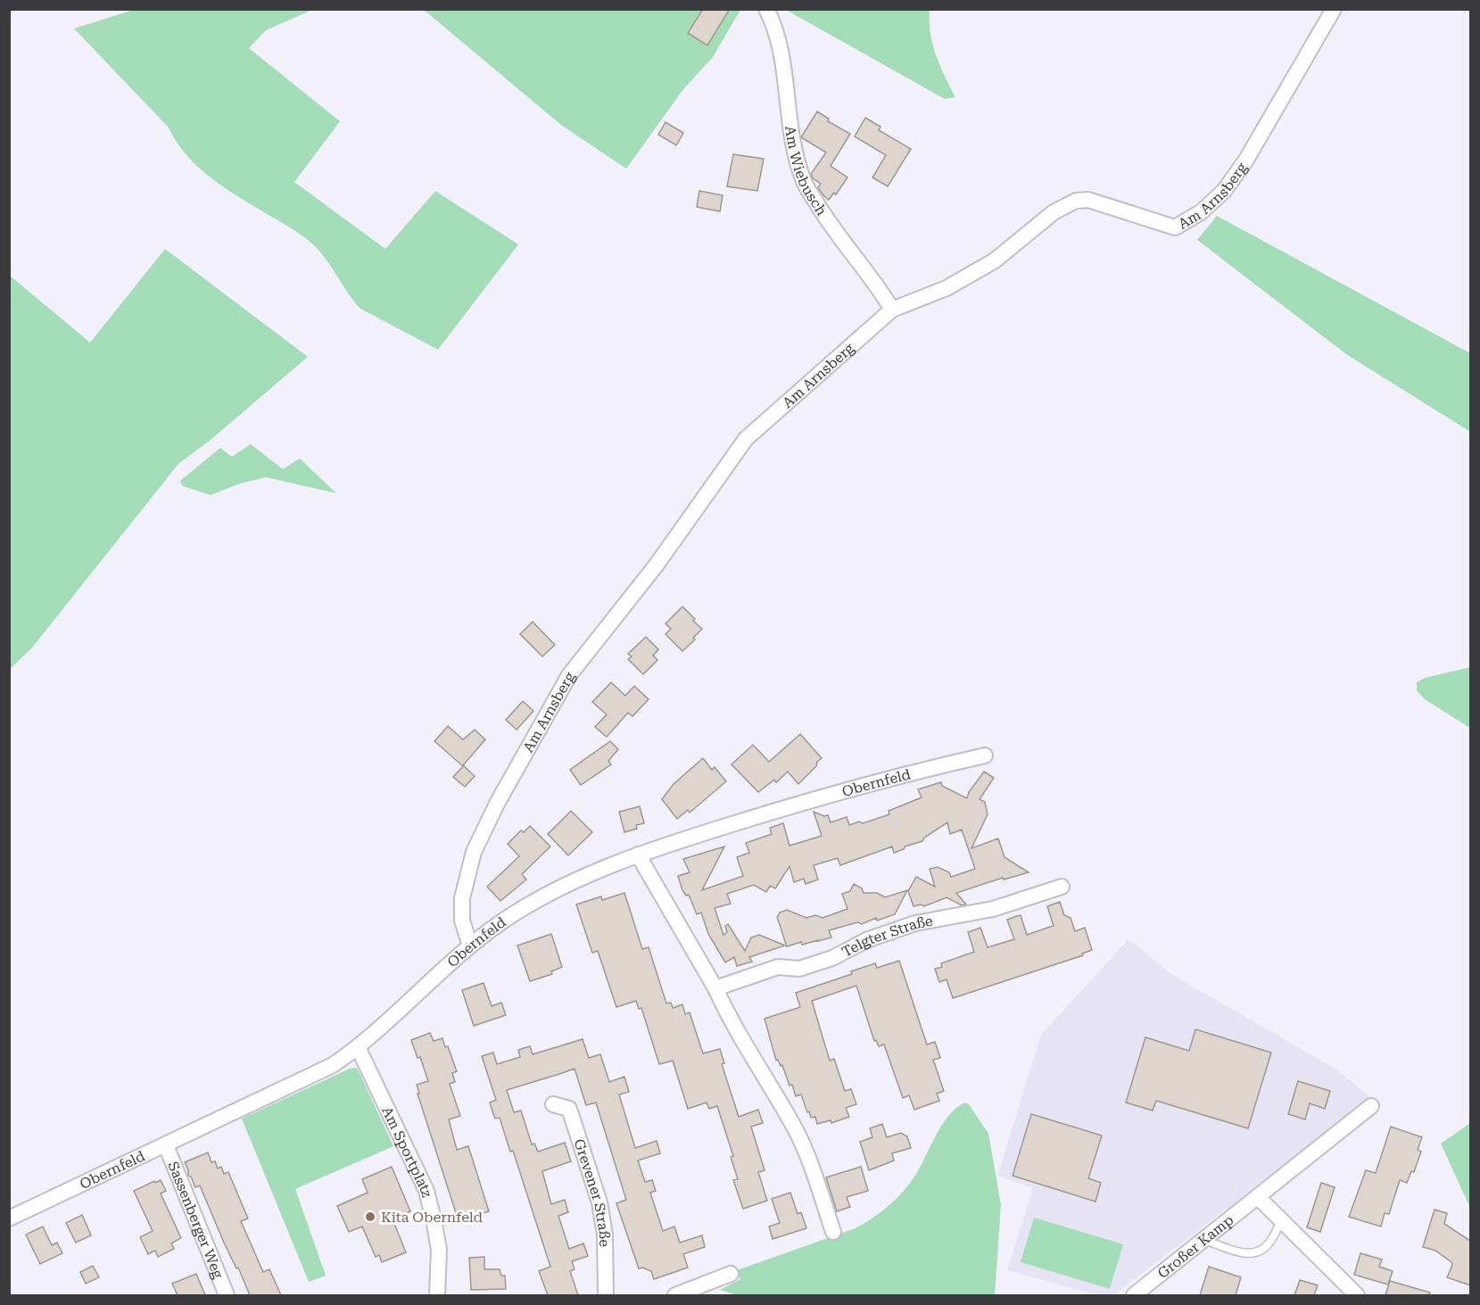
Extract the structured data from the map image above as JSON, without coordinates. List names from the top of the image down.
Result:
{
  "streets": {
    "street": [
      "Am Wiebusch",
      "Am Arnsberg",
      "Obernfeld",
      "Telgter Straße",
      "Am Sportplatz",
      "Grevener Straße",
      "Sassenberger Weg",
      "Großer Kamp"
    ]
  },
  "crossings": [
    ["Am Wiebusch", "Am Arnsberg"],
    ["Am Arnsberg", "Obernfeld"],
    ["Obernfeld", "Am Sportplatz"],
    ["Obernfeld", "Sassenberger Weg"]
  ],
  "places": ["Kita Obernfeld"]
}
